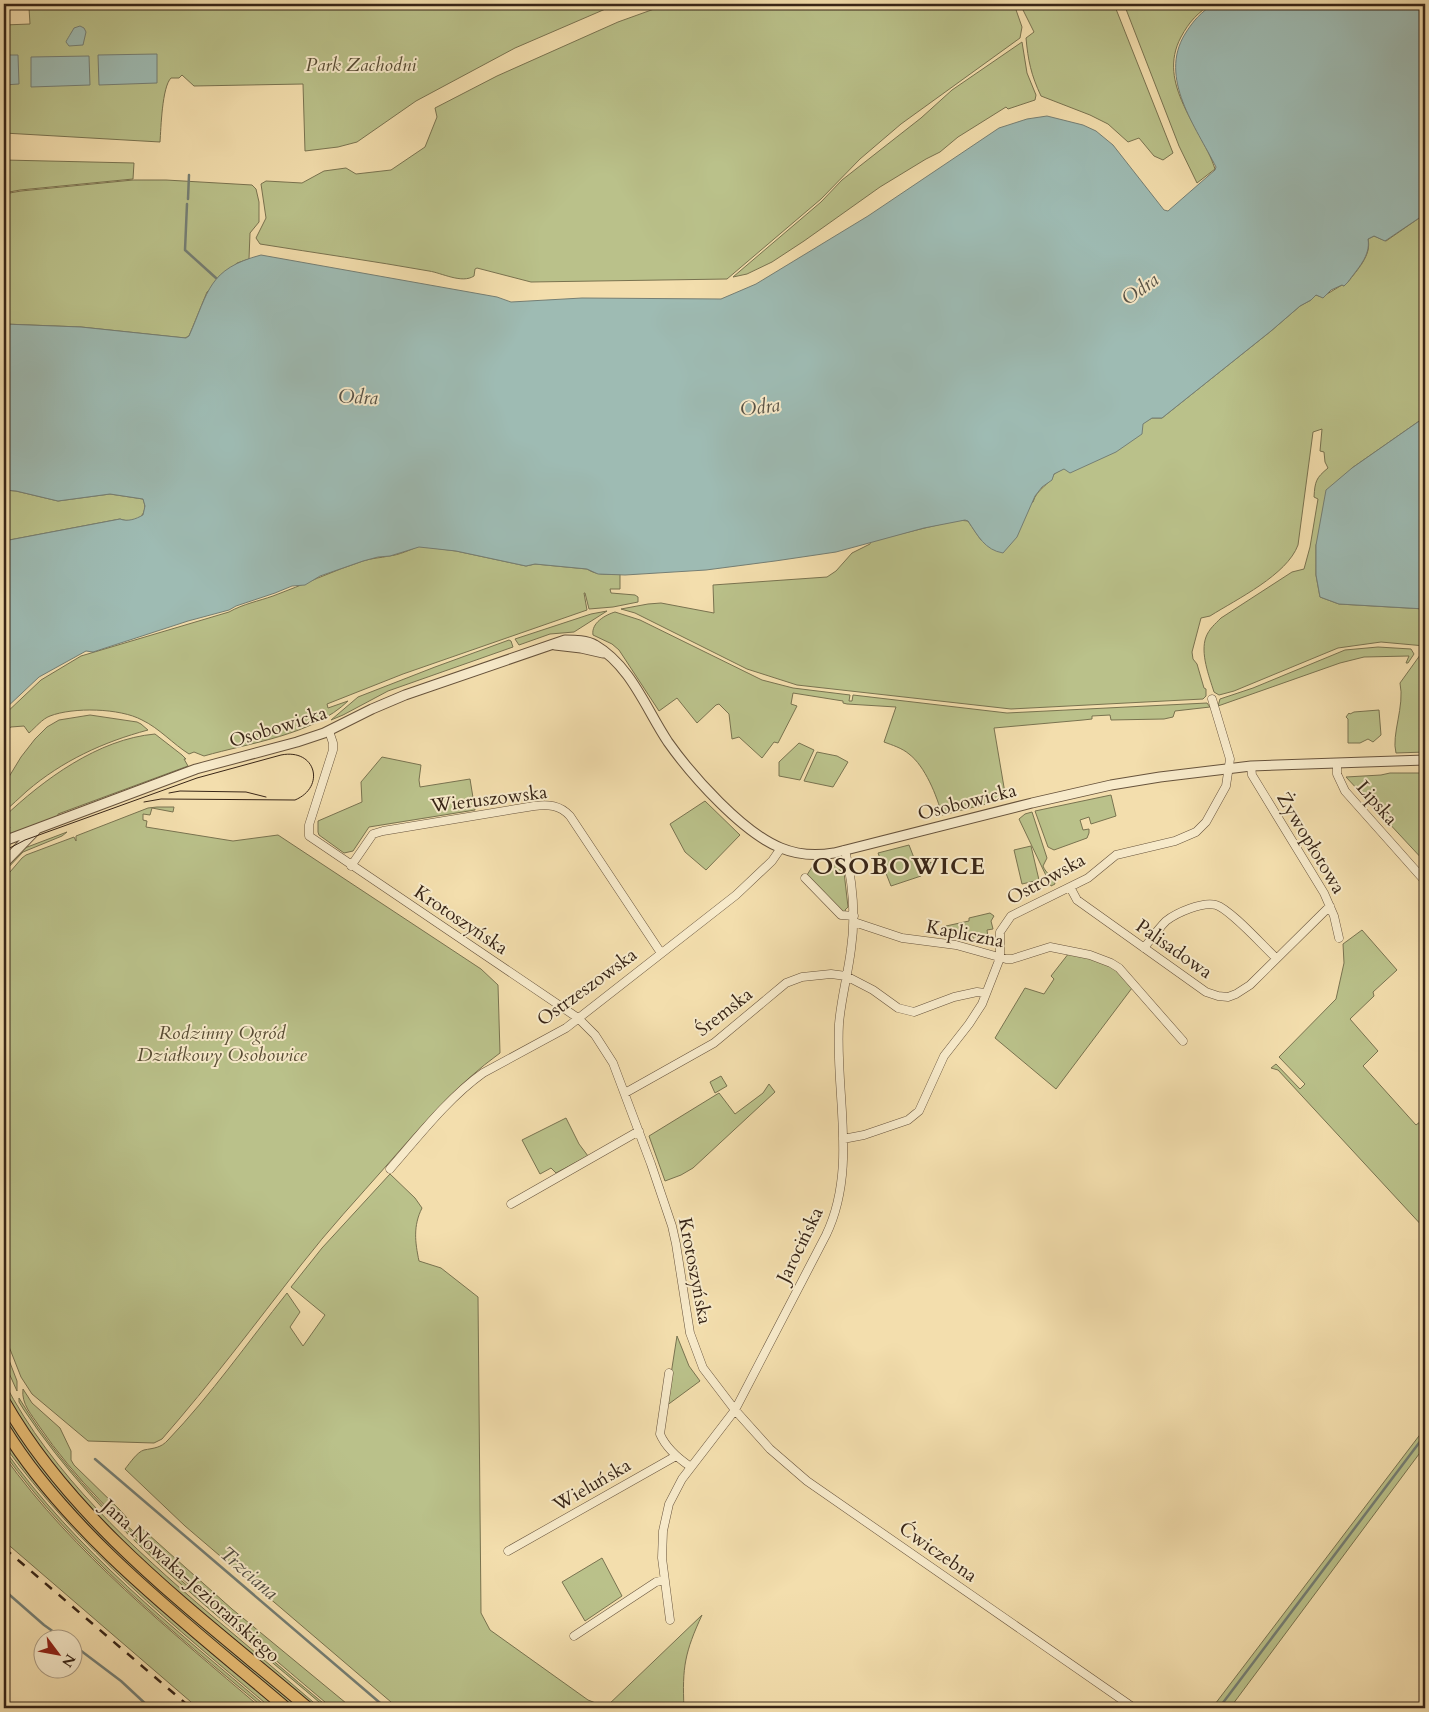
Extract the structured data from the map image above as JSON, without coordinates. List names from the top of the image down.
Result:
{
  "streets": {
    "main road": ["Jana Nowaka-Jeziorańskiego"],
    "street": [
      "Osobowicka",
      "Wieruszowska",
      "Lipska",
      "Żywopłotowa",
      "Ostrowska",
      "Krotoszyńska",
      "Kapliczna",
      "Palisadowa",
      "Ostrzeszowska",
      "Śremska",
      "Jarocińska",
      "Wieluńska",
      "Ćwiczebna"
    ]
  },
  "crossings": [
    ["Osobowicka", "Lipska"],
    ["Osobowicka", "Żywopłotowa"],
    ["Osobowicka", "Ostrowska"],
    ["Osobowicka", "Krotoszyńska"],
    ["Osobowicka", "Ostrzeszowska"],
    ["Osobowicka", "Jarocińska"],
    ["Wieruszowska", "Krotoszyńska"],
    ["Wieruszowska", "Ostrzeszowska"],
    ["Żywopłotowa", "Palisadowa"],
    ["Ostrowska", "Kapliczna"],
    ["Ostrowska", "Palisadowa"],
    ["Ostrowska", "Jarocińska"],
    ["Krotoszyńska", "Ostrzeszowska"],
    ["Krotoszyńska", "Śremska"],
    ["Krotoszyńska", "Jarocińska"],
    ["Krotoszyńska", "Ćwiczebna"],
    ["Kapliczna", "Jarocińska"],
    ["Śremska", "Jarocińska"],
    ["Jarocińska", "Ćwiczebna"]
  ],
  "districts": ["OSOBOWICE"],
  "water": ["Odra", "Trzciana"],
  "parks": ["Park Zachodni", "Rodzinny Ogród Działkowy Osobowice"],
  "north": "bottom right"
}
